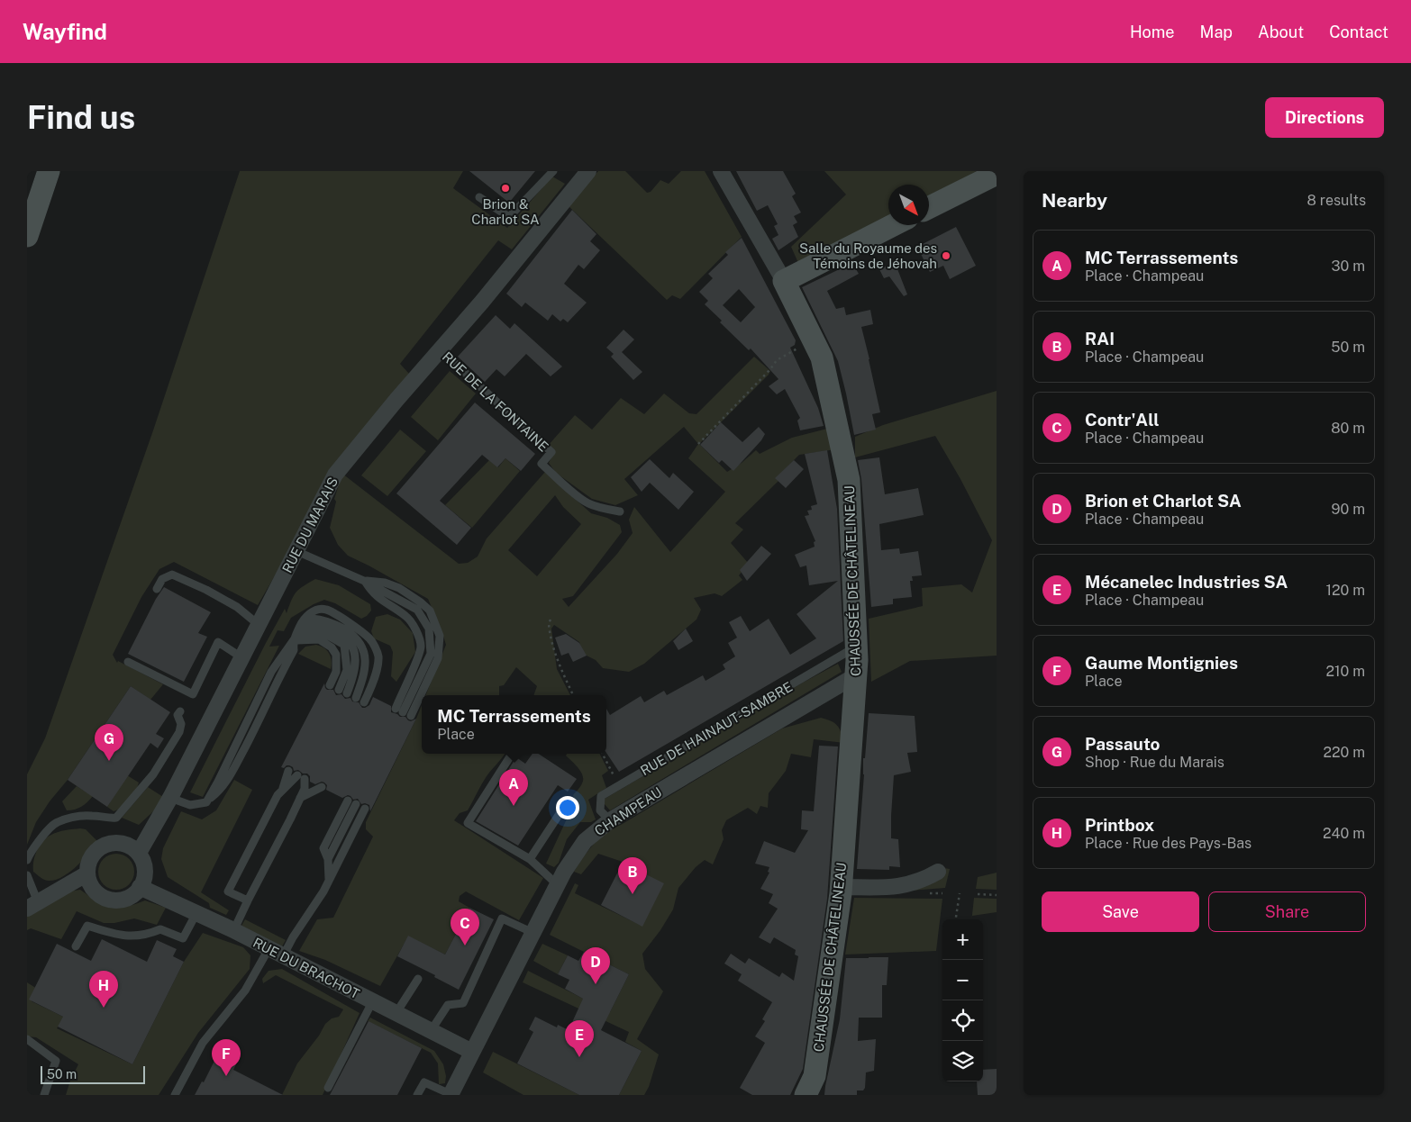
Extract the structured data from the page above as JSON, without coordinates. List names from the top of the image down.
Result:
{
  "streets": {
    "main road": ["CHAUSSÉE DE CHÂTELINEAU"],
    "street": ["RUE DU MARAIS", "CHAMPEAU", "RUE DU BRACHOT"],
    "lane": ["RUE DE LA FONTAINE", "RUE DE HAINAUT-SAMBRE"]
  },
  "crossings": [
    ["RUE DE LA FONTAINE", "RUE DU MARAIS"],
    ["RUE DU MARAIS", "RUE DU BRACHOT"],
    ["CHAUSSÉE DE CHÂTELINEAU", "RUE DE HAINAUT-SAMBRE"],
    ["CHAUSSÉE DE CHÂTELINEAU", "CHAMPEAU"],
    ["RUE DE HAINAUT-SAMBRE", "CHAMPEAU"],
    ["CHAMPEAU", "RUE DU BRACHOT"]
  ],
  "places": ["Brion & Charlot SA", "Salle du Royaume des Témoins de Jéhovah"],
  "scale_bar": "50 m",
  "north": "bottom right",
  "page": {
    "header": "Wayfind",
    "nav": [
      "Home",
      "Map",
      "About",
      "Contact"
    ],
    "buttons": [
      "Directions",
      ["Save", "Share"]
    ],
    "title": "Find us",
    "heading": ["Nearby", "8 results"],
    "list": [
      {
        "mark": "A",
        "name": "MC Terrassements",
        "note": "Place · Champeau",
        "value": "30 m"
      },
      {
        "mark": "B",
        "name": "RAI",
        "note": "Place · Champeau",
        "value": "50 m"
      },
      {
        "mark": "C",
        "name": "Contr'All",
        "note": "Place · Champeau",
        "value": "80 m"
      },
      {
        "mark": "D",
        "name": "Brion et Charlot SA",
        "note": "Place · Champeau",
        "value": "90 m"
      },
      {
        "mark": "E",
        "name": "Mécanelec Industries SA",
        "note": "Place · Champeau",
        "value": "120 m"
      },
      {
        "mark": "F",
        "name": "Gaume Montignies",
        "note": "Place",
        "value": "210 m"
      },
      {
        "mark": "G",
        "name": "Passauto",
        "note": "Shop · Rue du Marais",
        "value": "220 m"
      },
      {
        "mark": "H",
        "name": "Printbox",
        "note": "Place · Rue des Pays-Bas",
        "value": "240 m"
      }
    ],
    "popup": ["MC Terrassements", "Place"],
    "pins": [
      "G",
      "A",
      "B",
      "C",
      "D",
      "H",
      "E",
      "F"
    ],
    "map_buttons": ["+", "−"],
    "scale": "50 m"
  }
}
